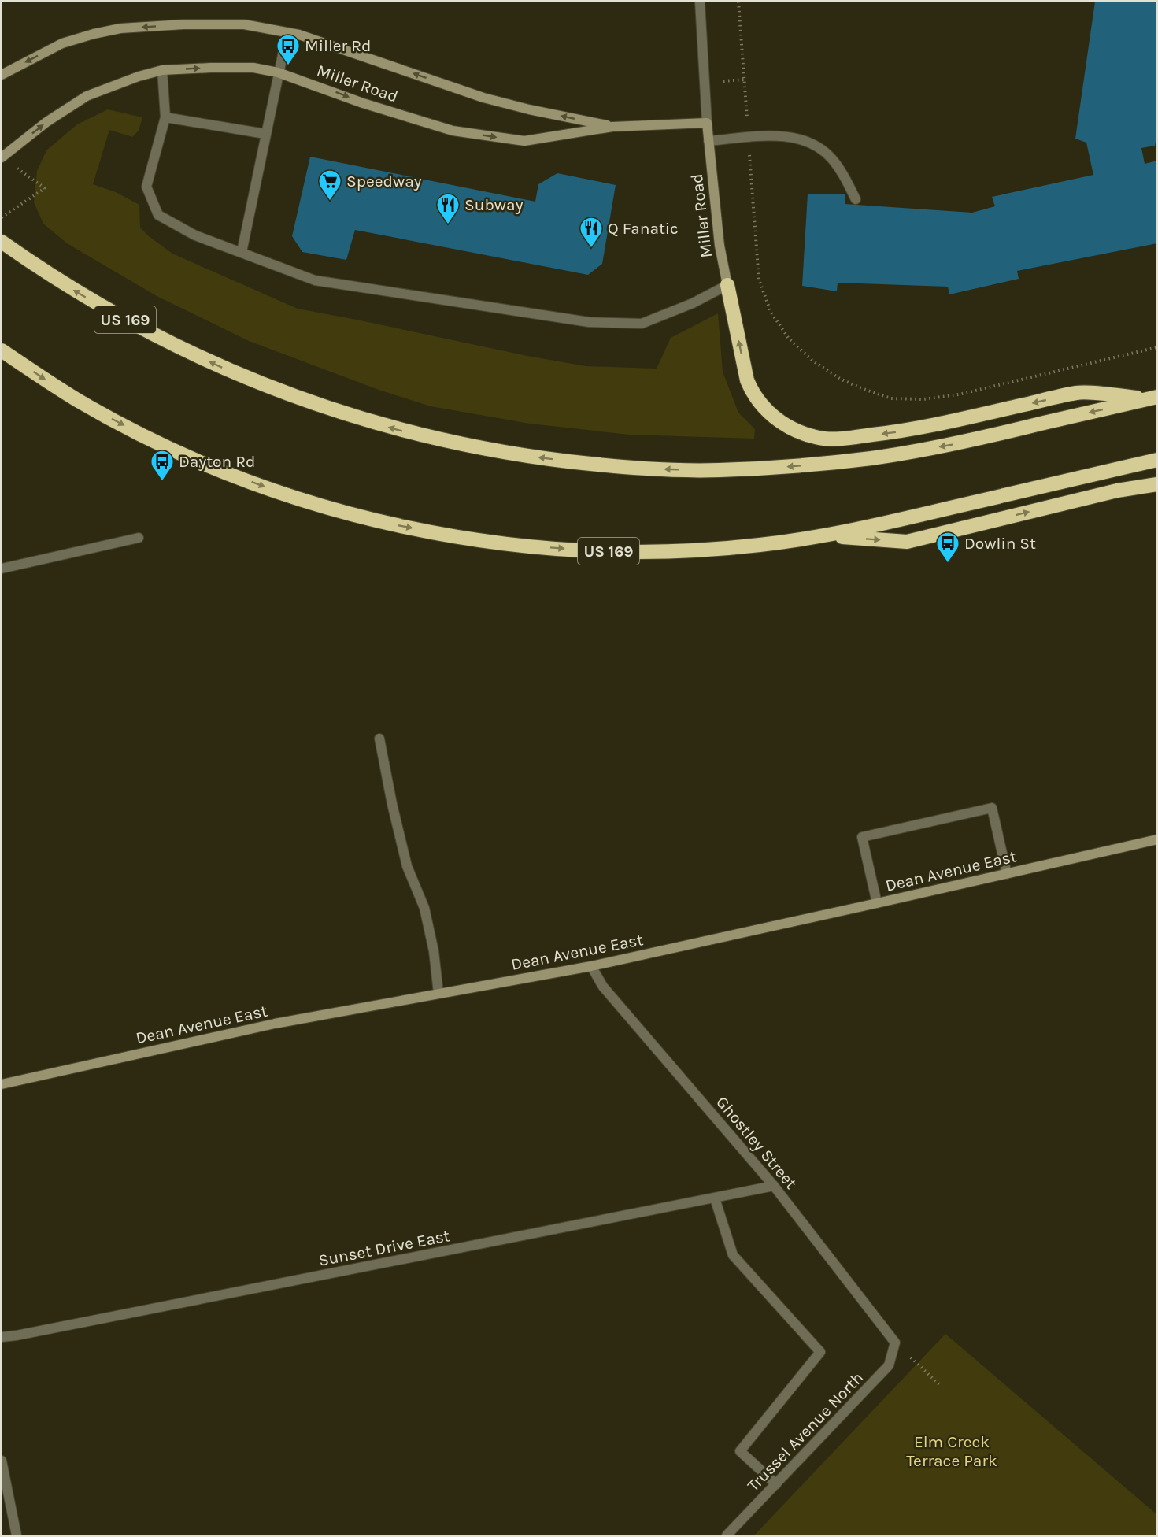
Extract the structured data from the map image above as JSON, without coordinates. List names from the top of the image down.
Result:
{
  "streets": {
    "highway": ["US 169"],
    "street": [
      "Miller Road",
      "Dean Avenue East",
      "Ghostley Street",
      "Sunset Drive East",
      "Trussel Avenue North"
    ]
  },
  "crossings": [
    ["Dean Avenue East", "Ghostley Street"],
    ["Ghostley Street", "Sunset Drive East"],
    ["Ghostley Street", "Trussel Avenue North"]
  ],
  "parks": ["Elm Creek Terrace Park"],
  "places": {
    "bus stop": ["Miller Rd", "Dayton Rd", "Dowlin St"],
    "supermarket": ["Speedway"],
    "restaurant": ["Subway", "Q Fanatic"]
  }
}
